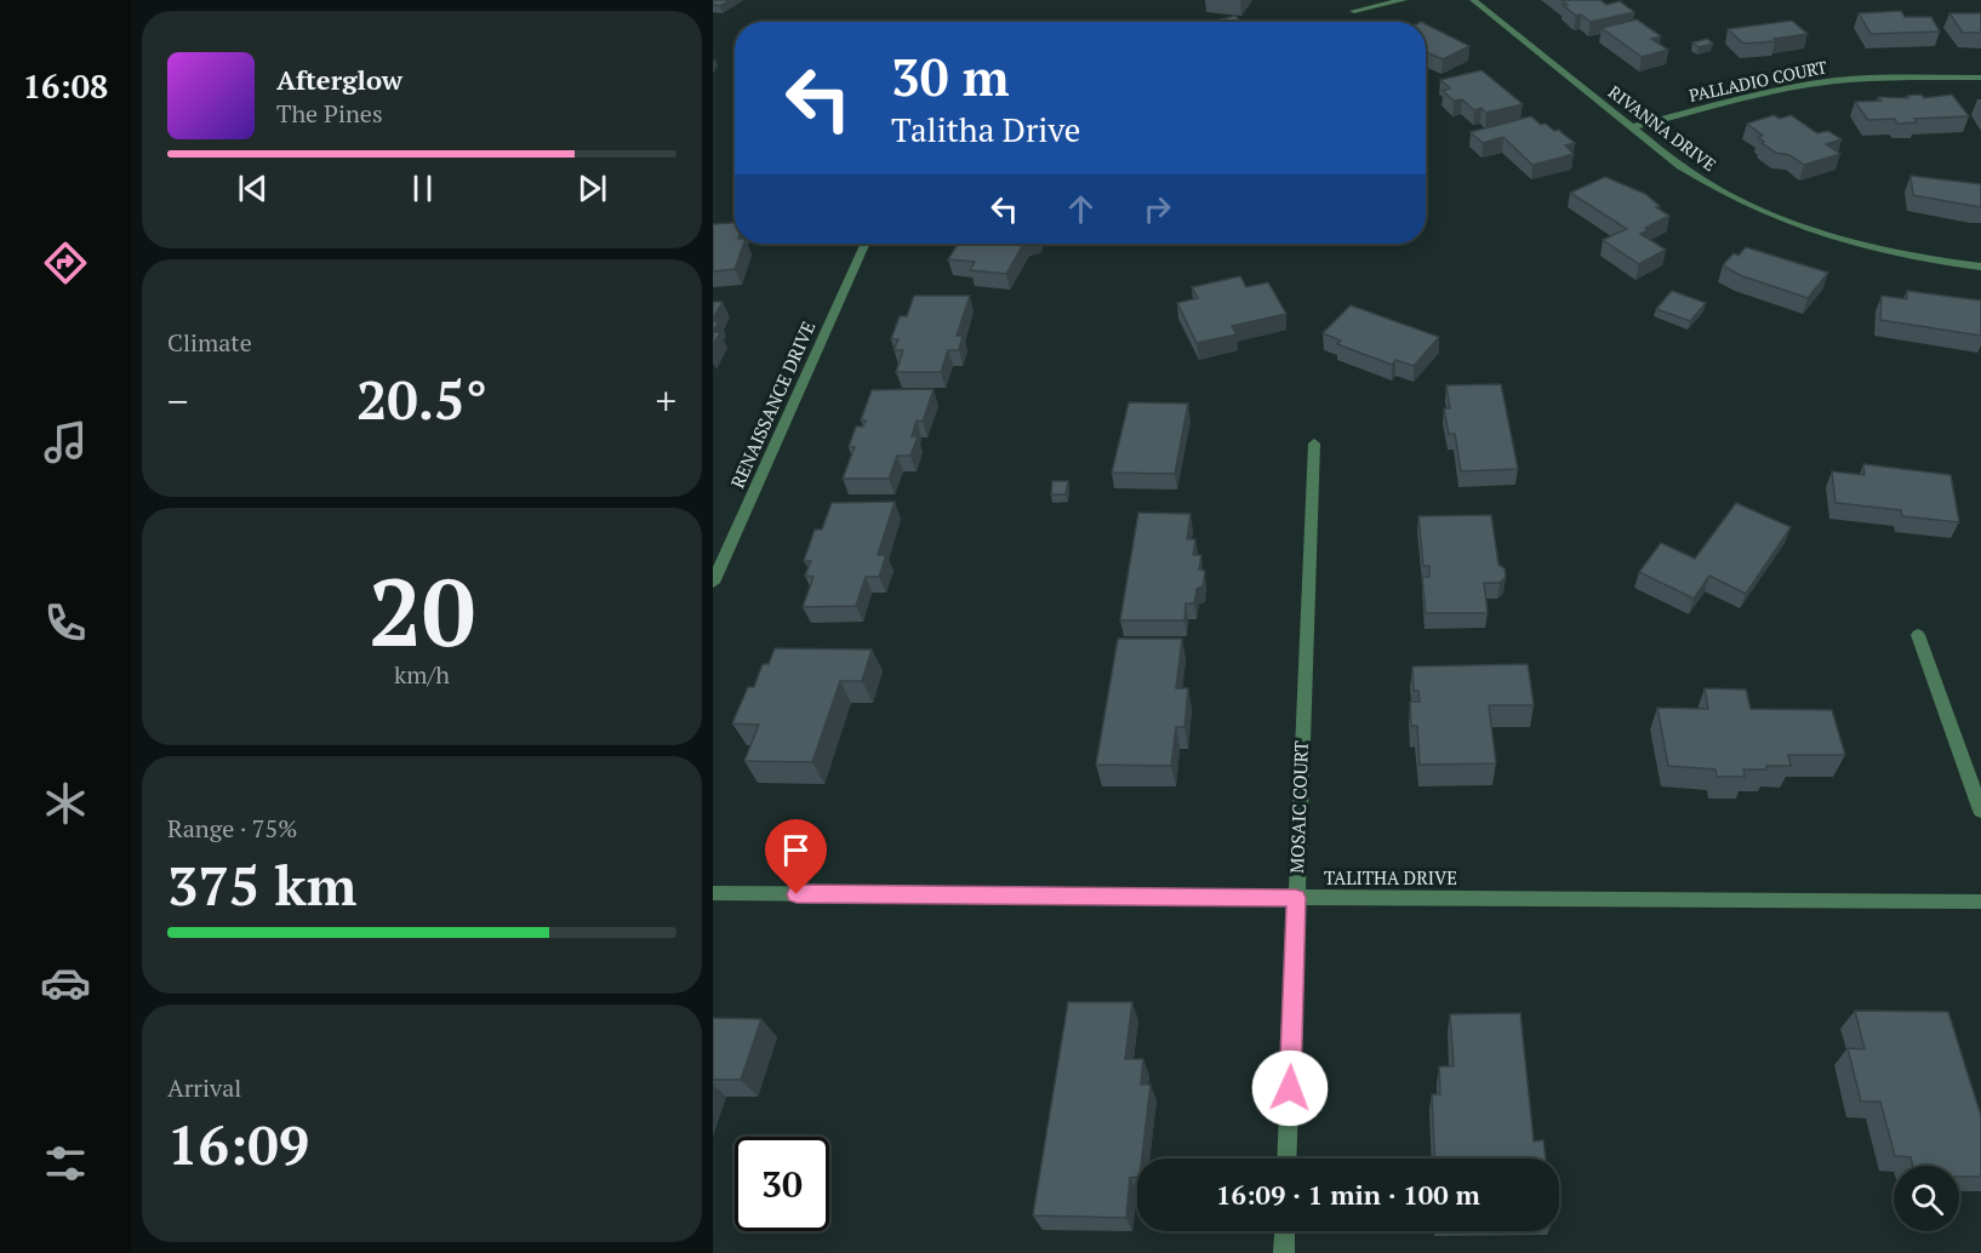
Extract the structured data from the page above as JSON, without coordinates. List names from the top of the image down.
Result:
{
  "streets": {
    "street": [
      "PALLADIO COURT",
      "RIVANNA DRIVE",
      "RENAISSANCE DRIVE",
      "MOSAIC COURT",
      "TALITHA DRIVE"
    ]
  },
  "crossings": [
    ["PALLADIO COURT", "RIVANNA DRIVE"],
    ["MOSAIC COURT", "TALITHA DRIVE"]
  ],
  "page": {
    "tabs": "16:08",
    "turn": ["30 m", "Talitha Drive"],
    "song": ["Afterglow", "The Pines"],
    "tile": [
      "Climate",
      ["20", "km/h"],
      ["Range · 75%", "375 km"],
      ["Arrival", "16:09"]
    ],
    "heat": ["−", "20.5°", "+"],
    "limit": "30",
    "trip": "16:09 · 1 min · 100 m"
  }
}
